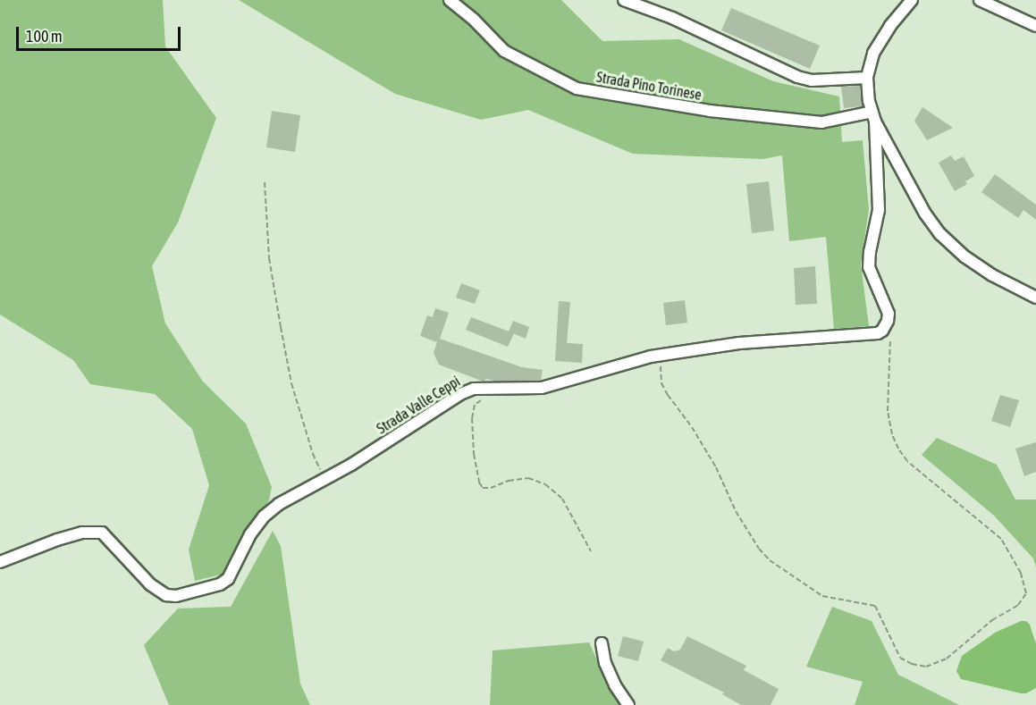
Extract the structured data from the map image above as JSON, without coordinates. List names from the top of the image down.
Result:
{
  "streets": {
    "street": ["Strada Pino Torinese", "Strada Valle Ceppi"]
  },
  "scale_bar": "100 m"
}
